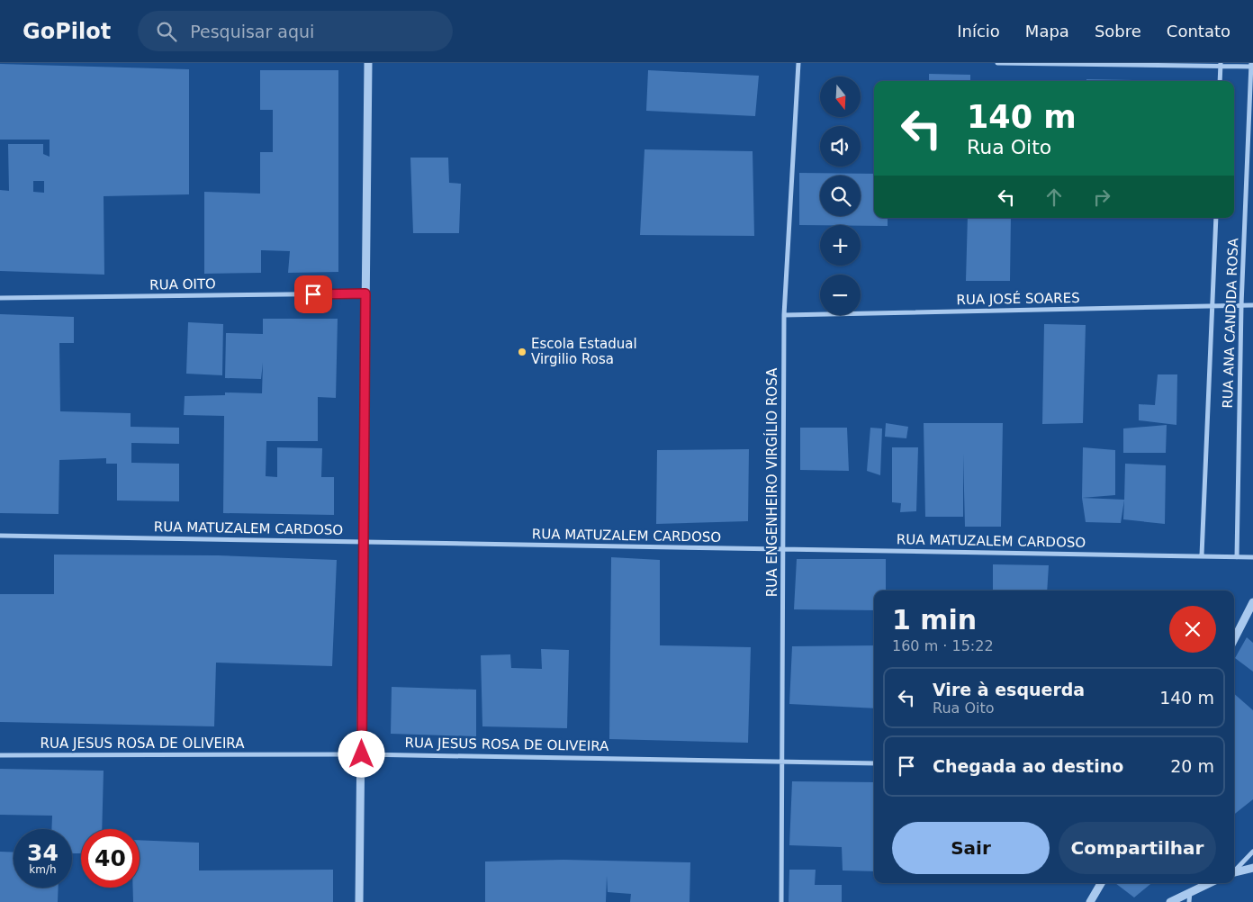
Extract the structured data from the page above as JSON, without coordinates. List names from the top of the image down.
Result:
{
  "streets": {
    "street": [
      "RUA OITO",
      "RUA JOSÉ SOARES",
      "RUA ANA CANDIDA ROSA",
      "RUA ENGENHEIRO VIRGÍLIO ROSA",
      "RUA MATUZALEM CARDOSO",
      "RUA JESUS ROSA DE OLIVEIRA"
    ]
  },
  "crossings": [
    ["RUA JOSÉ SOARES", "RUA ANA CANDIDA ROSA"],
    ["RUA JOSÉ SOARES", "RUA ENGENHEIRO VIRGÍLIO ROSA"],
    ["RUA ANA CANDIDA ROSA", "RUA MATUZALEM CARDOSO"],
    ["RUA ENGENHEIRO VIRGÍLIO ROSA", "RUA MATUZALEM CARDOSO"],
    ["RUA ENGENHEIRO VIRGÍLIO ROSA", "RUA JESUS ROSA DE OLIVEIRA"]
  ],
  "places": ["Escola Estadual Virgilio Rosa"],
  "north": "bottom",
  "page": {
    "header": "GoPilot",
    "search": "Pesquisar aqui",
    "nav": [
      "Início",
      "Mapa",
      "Sobre",
      "Contato"
    ],
    "map_buttons": ["+", "−"],
    "turn": ["140 m", "Rua Oito"],
    "heading": ["1 min", "160 m · 15:22"],
    "list": [
      {
        "name": "Vire à esquerda",
        "note": "Rua Oito",
        "value": "140 m"
      },
      {
        "name": "Chegada ao destino",
        "value": "20 m"
      }
    ],
    "buttons": ["Sair", "Compartilhar"],
    "speed": "34 km/h",
    "limit": "40"
  }
}
